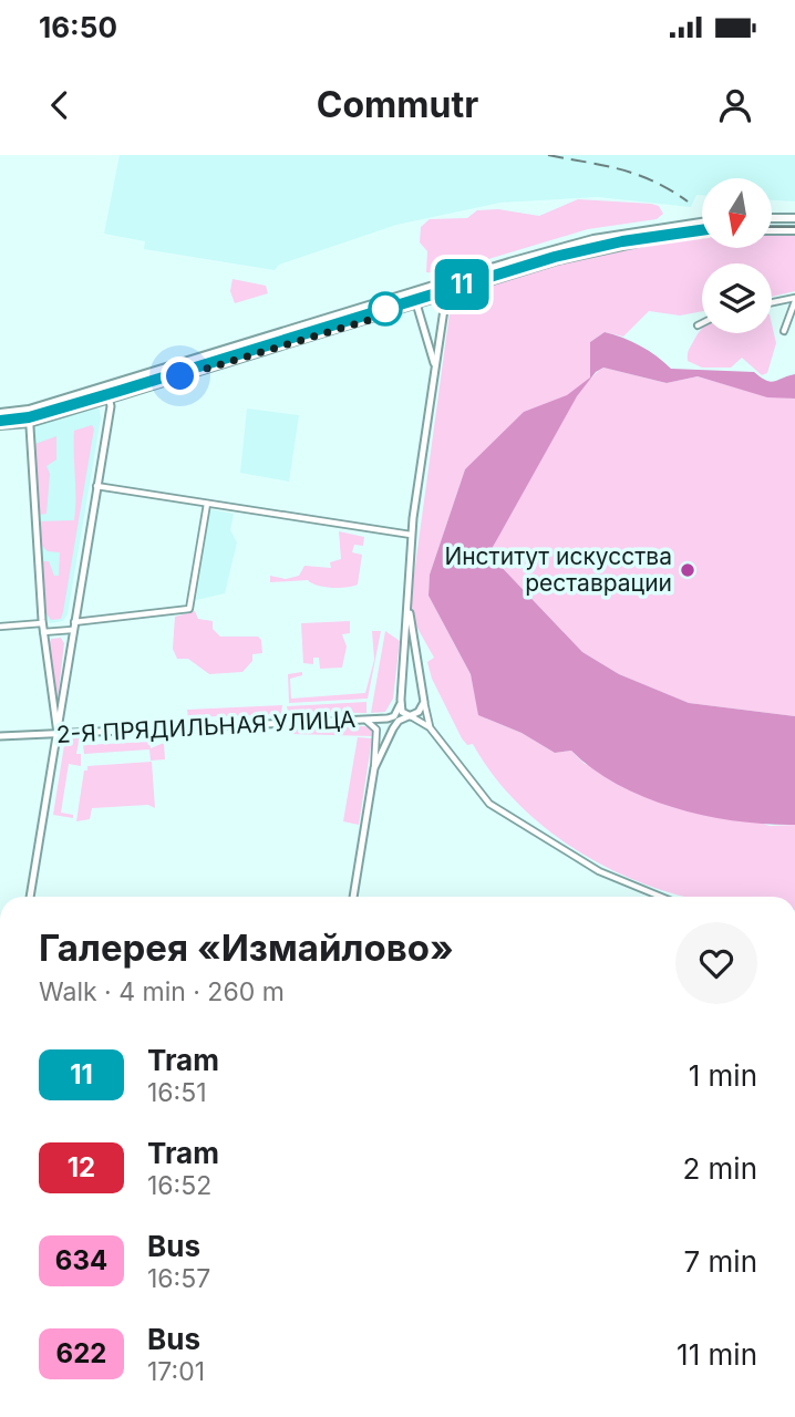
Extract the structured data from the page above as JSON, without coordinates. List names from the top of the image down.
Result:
{
  "streets": {
    "street": ["2-Я ПРЯДИЛЬНАЯ УЛИЦА"]
  },
  "places": ["Институт искусства реставрации"],
  "lines": ["tram line 11"],
  "north": "bottom",
  "page": {
    "status": "16:50",
    "header": "Commutr",
    "on_map": "11",
    "heading": ["Галерея «Измайлово»", "Walk · 4 min · 260 m"],
    "list": [
      {
        "mark": "11",
        "name": "Tram",
        "note": "16:51",
        "value": "1 min"
      },
      {
        "mark": "12",
        "name": "Tram",
        "note": "16:52",
        "value": "2 min"
      },
      {
        "mark": "634",
        "name": "Bus",
        "note": "16:57",
        "value": "7 min"
      },
      {
        "mark": "622",
        "name": "Bus",
        "note": "17:01",
        "value": "11 min"
      }
    ]
  }
}
